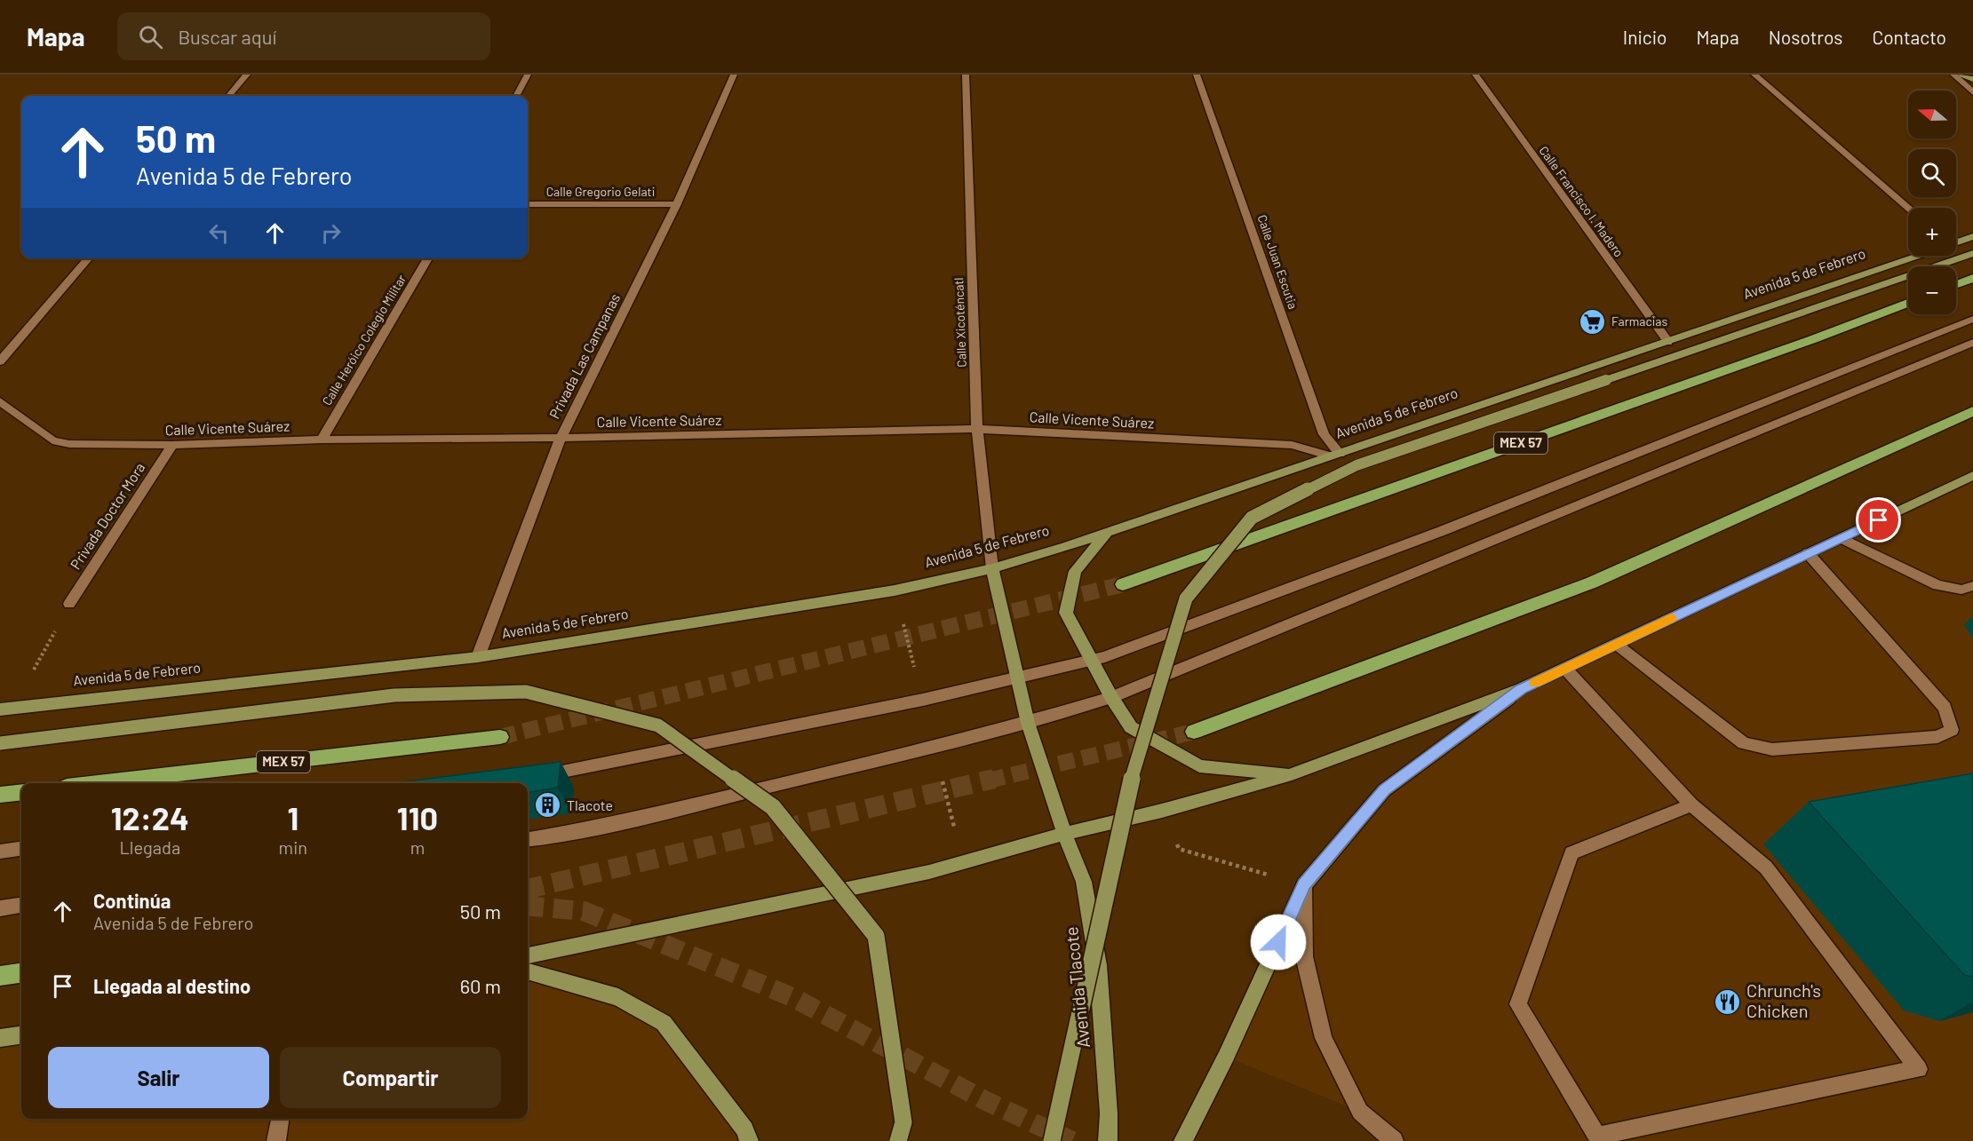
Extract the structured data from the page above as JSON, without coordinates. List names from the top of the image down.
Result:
{
  "streets": {
    "highway": ["MEX 57"],
    "main road": ["Avenida 5 de Febrero", "Avenida Tlacote"],
    "street": [
      "Calle Gregorio Gelati",
      "Calle Francisco I. Madero",
      "Calle Juan Escutia",
      "Calle Xicoténcatl",
      "Calle Heróico Colegio Militar",
      "Privada Las Campanas",
      "Calle Vicente Suárez",
      "Privada Doctor Mora"
    ]
  },
  "crossings": [
    ["Calle Gregorio Gelati", "Privada Las Campanas"],
    ["Calle Francisco I. Madero", "Avenida 5 de Febrero"],
    ["Calle Juan Escutia", "Avenida 5 de Febrero"],
    ["Calle Juan Escutia", "Calle Vicente Suárez"],
    ["Avenida 5 de Febrero", "Calle Xicoténcatl"],
    ["Avenida 5 de Febrero", "Privada Las Campanas"],
    ["Avenida 5 de Febrero", "Calle Vicente Suárez"],
    ["Avenida 5 de Febrero", "Avenida Tlacote"],
    ["Calle Xicoténcatl", "Calle Vicente Suárez"],
    ["Calle Xicoténcatl", "Avenida Tlacote"],
    ["Calle Heróico Colegio Militar", "Calle Vicente Suárez"],
    ["Privada Las Campanas", "Calle Vicente Suárez"],
    ["Calle Vicente Suárez", "Privada Doctor Mora"]
  ],
  "places": {
    "supermarket": ["Farmacias"],
    "building": ["Tlacote"],
    "restaurant": ["Chrunch's Chicken"]
  },
  "north": "left",
  "page": {
    "header": "Mapa",
    "search": "Buscar aquí",
    "nav": [
      "Inicio",
      "Mapa",
      "Nosotros",
      "Contacto"
    ],
    "map_buttons": ["+", "−"],
    "turn": ["50 m", "Avenida 5 de Febrero"],
    "eta": [
      "12:24",
      "Llegada",
      "1",
      "min",
      "110",
      "m"
    ],
    "list": [
      {
        "name": "Continúa",
        "note": "Avenida 5 de Febrero",
        "value": "50 m"
      },
      {
        "name": "Llegada al destino",
        "value": "60 m"
      }
    ],
    "buttons": ["Salir", "Compartir"]
  }
}
